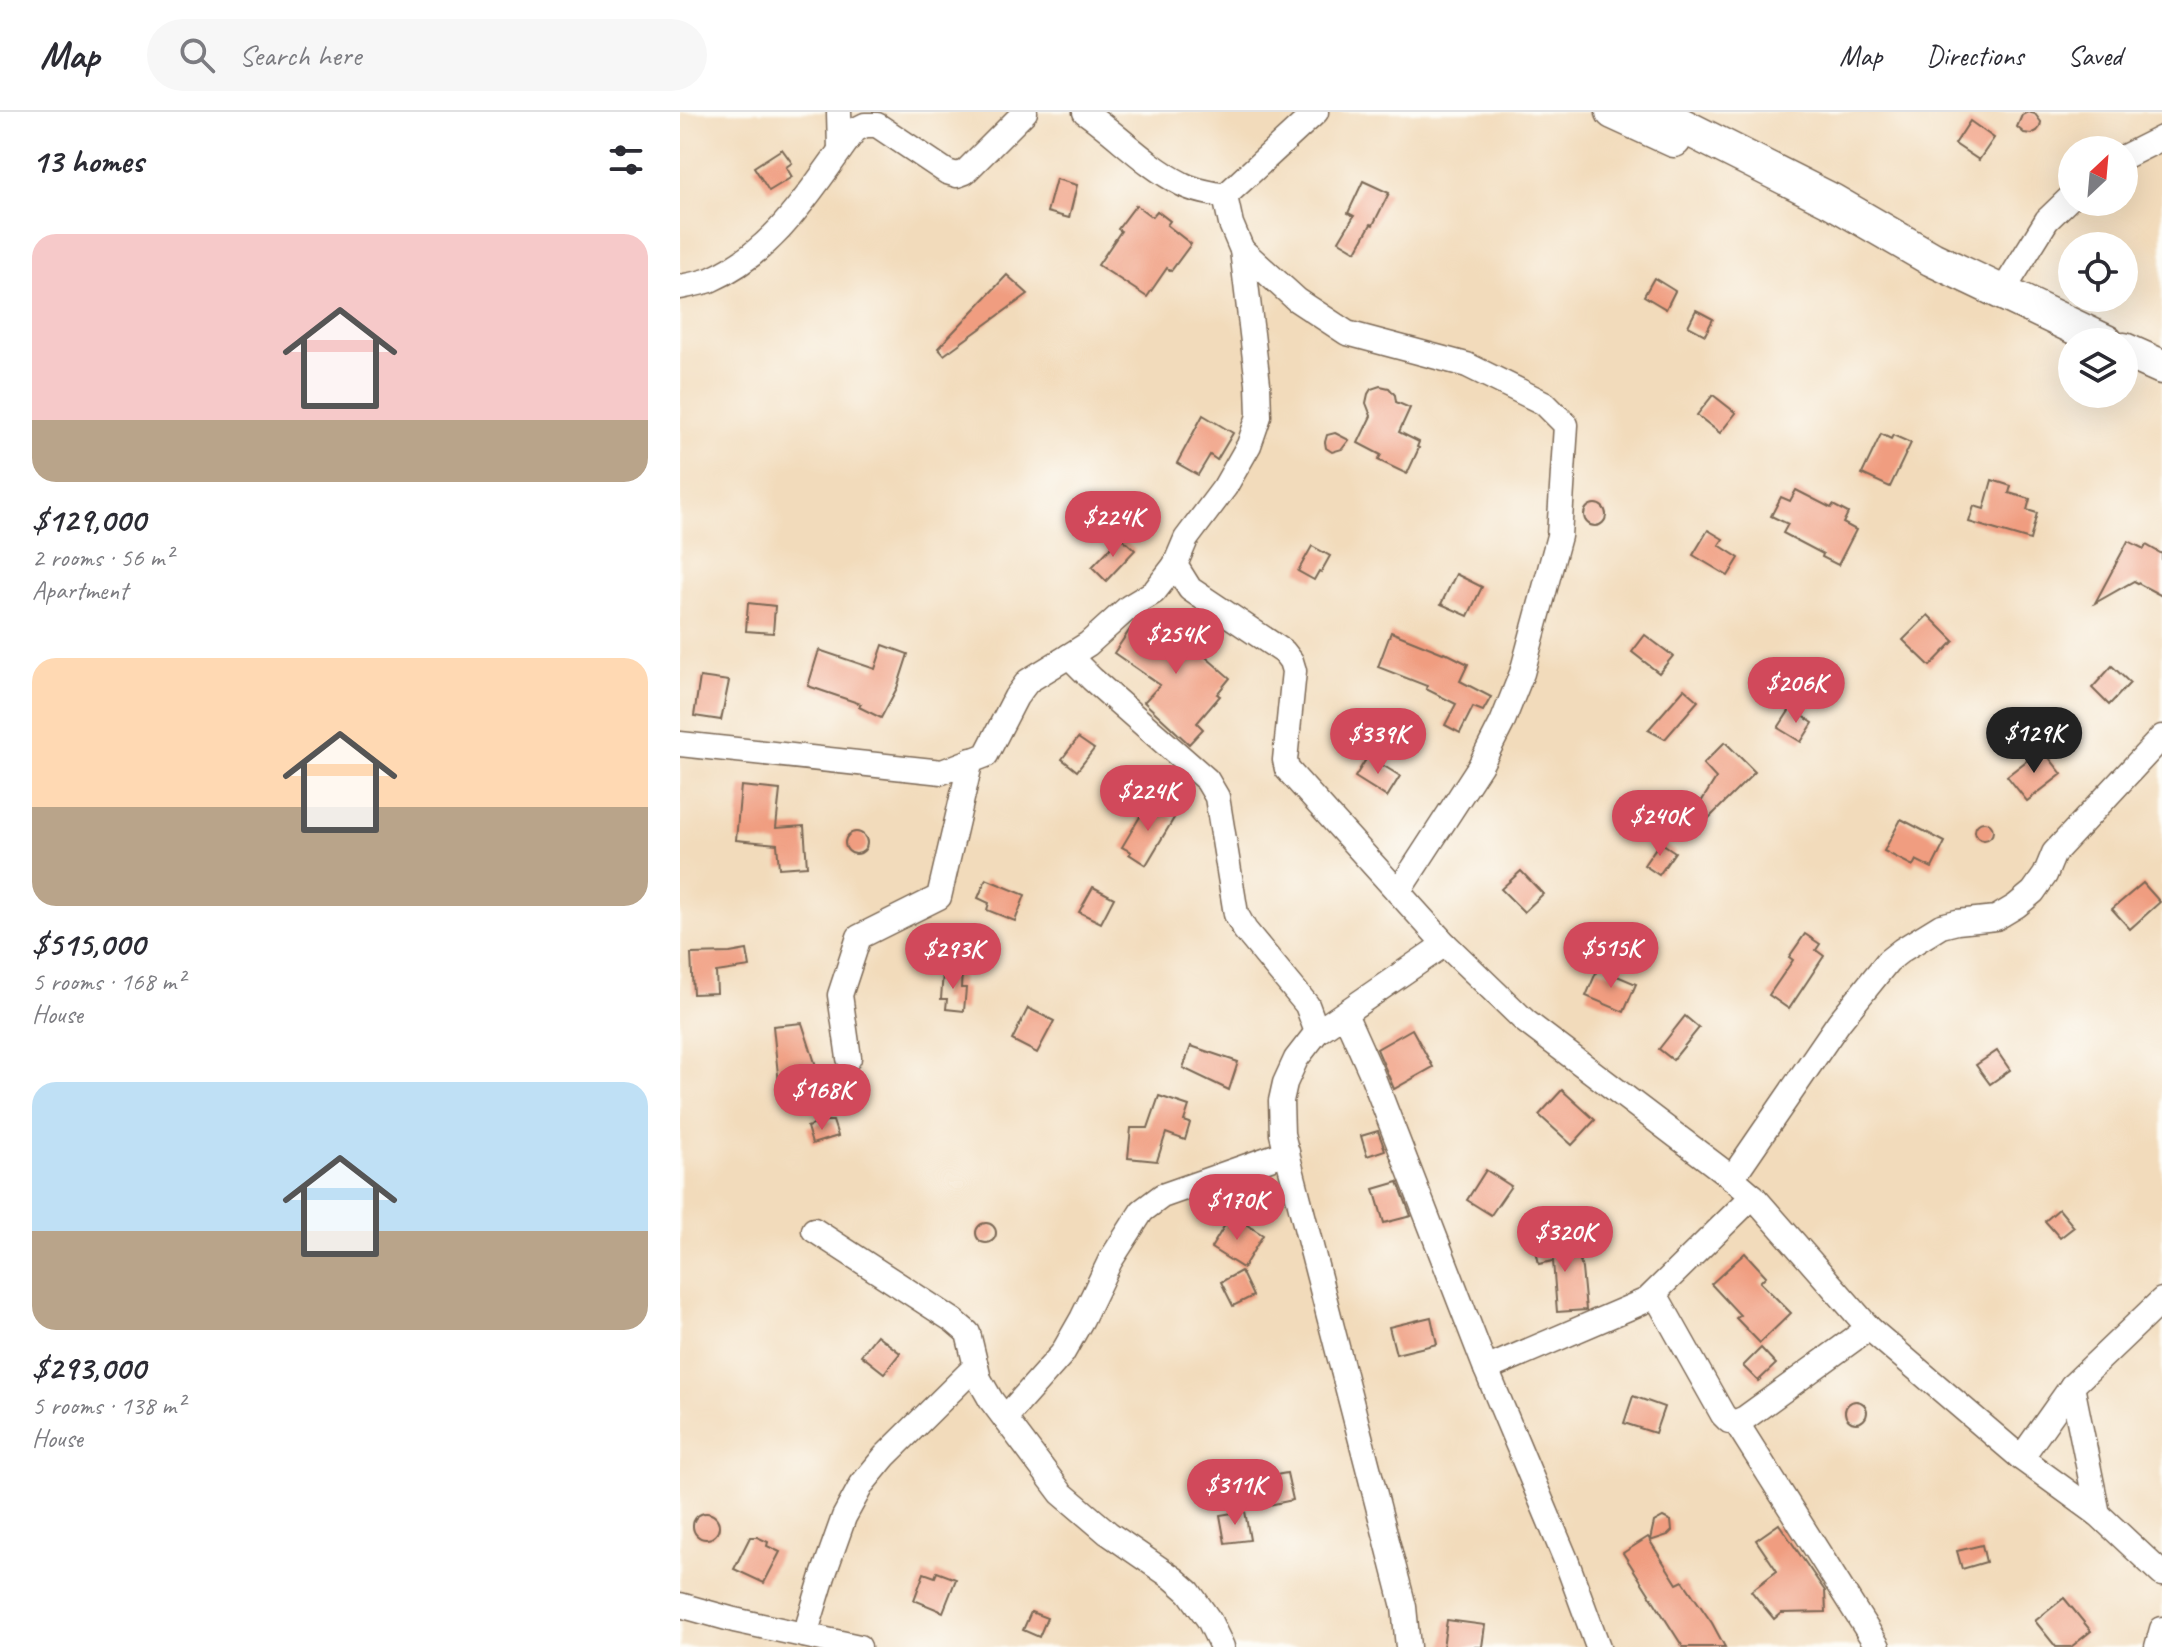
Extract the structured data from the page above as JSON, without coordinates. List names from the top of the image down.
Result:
{
  "north": "top right",
  "page": {
    "header": "Map",
    "search": "Search here",
    "nav": ["Map", "Directions", "Saved"],
    "heading": "13 homes",
    "list": [
      {
        "name": "$129,000",
        "note": "2 rooms · 56 m² · Apartment"
      },
      {
        "name": "$515,000",
        "note": "5 rooms · 168 m² · House"
      },
      {
        "name": "$293,000",
        "note": "5 rooms · 138 m² · House"
      }
    ],
    "price": [
      "$224K",
      "$254K",
      "$206K",
      "$129K",
      "$339K",
      "$224K",
      "$240K",
      "$515K",
      "$293K",
      "$168K",
      "$170K",
      "$320K",
      "$311K"
    ]
  }
}
